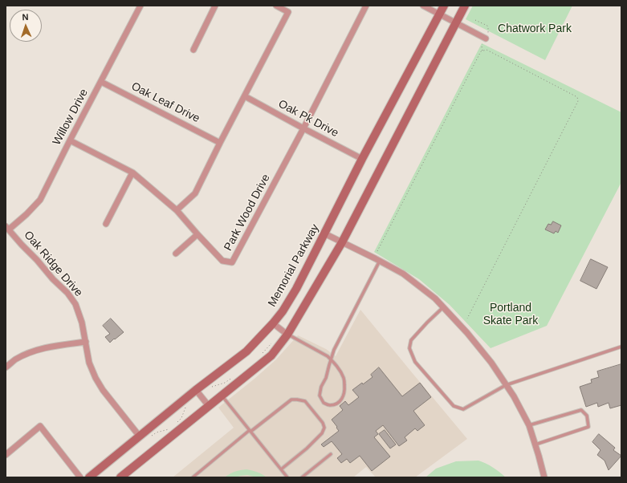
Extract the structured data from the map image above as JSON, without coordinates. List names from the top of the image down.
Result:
{
  "streets": {
    "street": [
      "Oak Leaf Drive",
      "Willow Drive",
      "Oak Pk Drive",
      "Park Wood Drive",
      "Oak Ridge Drive",
      "Memorial Parkway"
    ]
  },
  "crossings": [
    ["Oak Leaf Drive", "Willow Drive"],
    ["Willow Drive", "Park Wood Drive"],
    ["Willow Drive", "Oak Ridge Drive"],
    ["Oak Pk Drive", "Park Wood Drive"],
    ["Oak Pk Drive", "Memorial Parkway"],
    ["Oak Ridge Drive", "Memorial Parkway"]
  ],
  "parks": ["Chatwork Park", "Portland Skate Park"],
  "north": "top"
}
